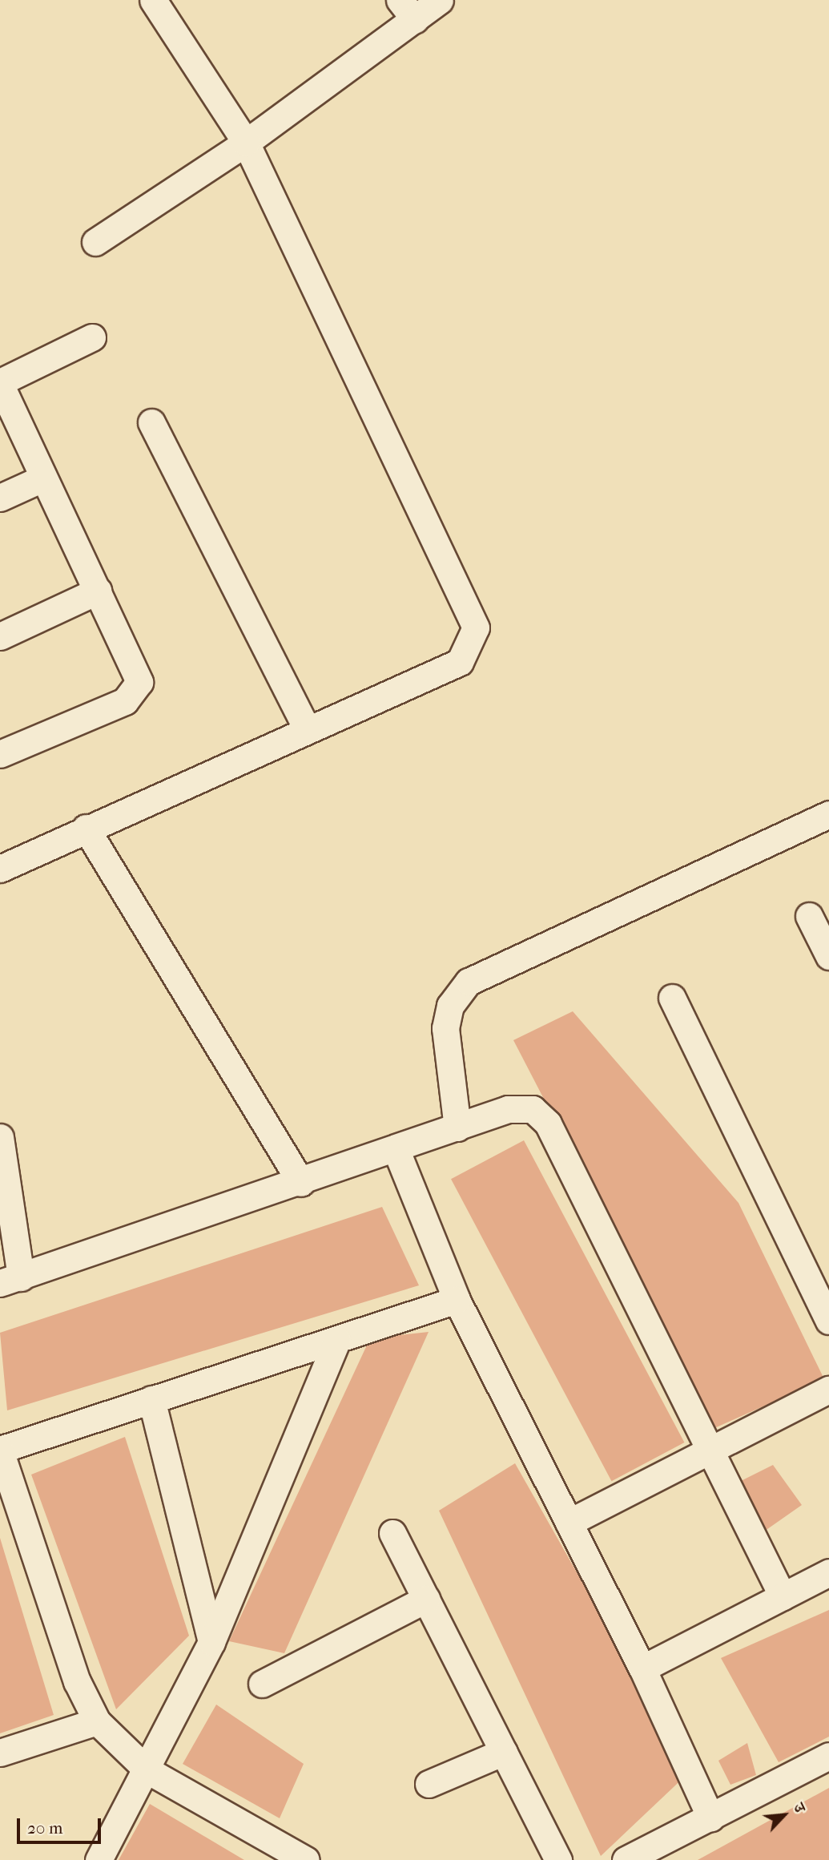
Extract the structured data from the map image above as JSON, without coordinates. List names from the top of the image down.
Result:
{
  "scale_bar": "20 m",
  "north": "top right"
}
